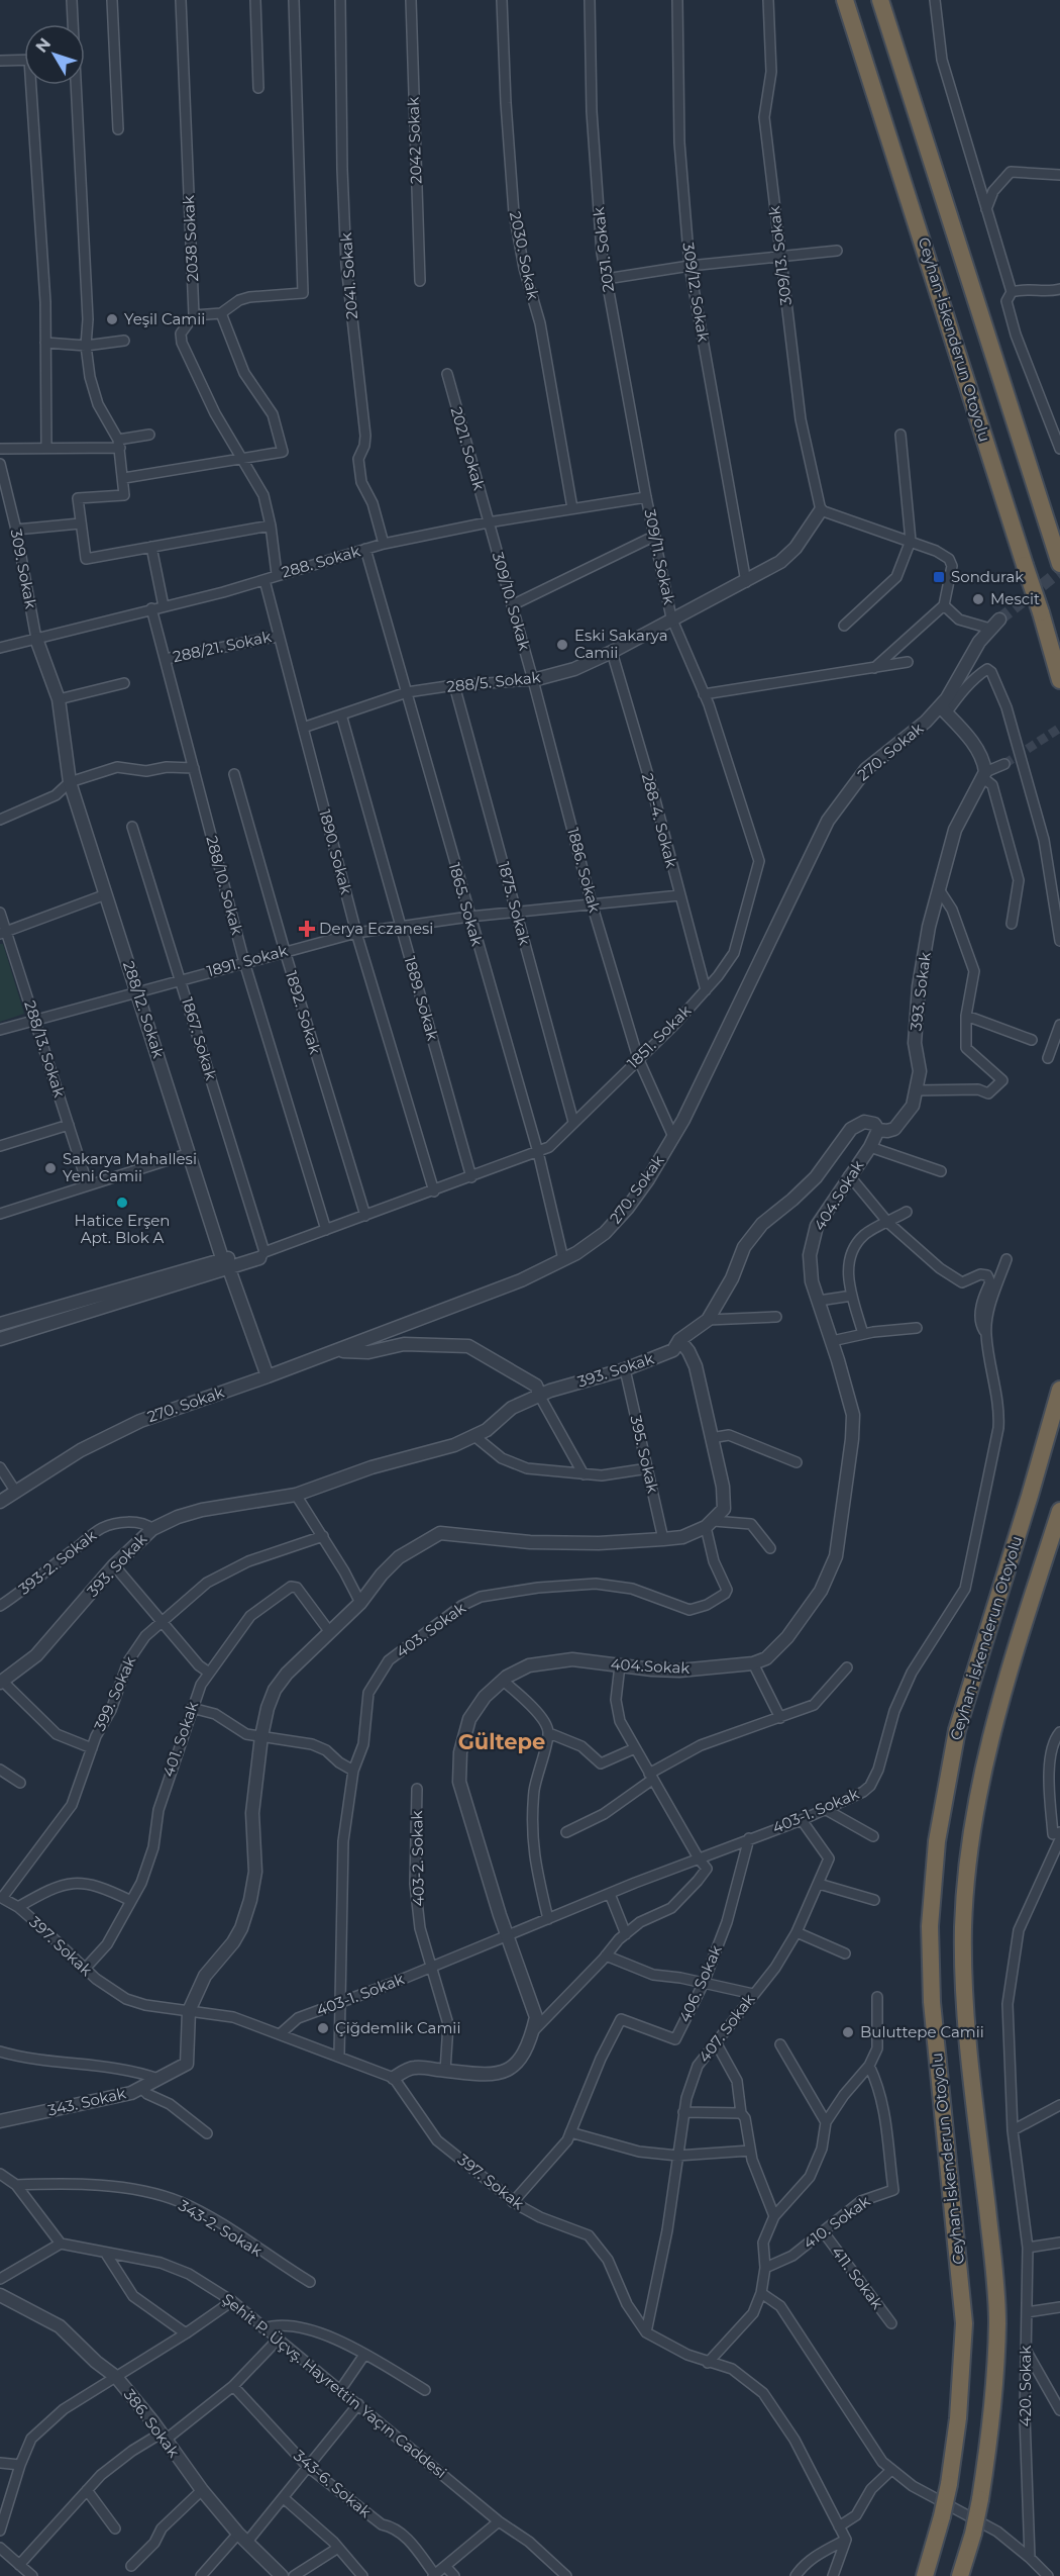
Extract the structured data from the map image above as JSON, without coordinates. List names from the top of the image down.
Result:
{
  "streets": {
    "highway": ["Ceyhan-İskenderun Otoyolu"],
    "street": [
      "2042 Sokak",
      "2038 Sokak",
      "2031. Sokak",
      "2030. Sokak",
      "309/13. Sokak",
      "2041. Sokak",
      "309/12. Sokak",
      "2021. Sokak",
      "309/11. Sokak",
      "288. Sokak",
      "309. Sokak",
      "309/10. Sokak",
      "288/21. Sokak",
      "288/5. Sokak",
      "270. Sokak",
      "288-4. Sokak",
      "1890. Sokak",
      "1886. Sokak",
      "288/10. Sokak",
      "1875. Sokak",
      "1865. Sokak",
      "1891. Sokak",
      "393. Sokak",
      "1889. Sokak",
      "288/12. Sokak",
      "1892. Sokak",
      "1851. Sokak",
      "1867. Sokak",
      "288/13. Sokak",
      "404.Sokak",
      "395. Sokak",
      "393-2. Sokak",
      "403. Sokak",
      "399. Sokak",
      "401. Sokak",
      "403-1. Sokak",
      "403-2. Sokak",
      "397. Sokak",
      "406. Sokak",
      "407. Sokak",
      "343. Sokak",
      "410. Sokak",
      "343-2. Sokak",
      "411. Sokak",
      "Şehit P. Üçvş. Hayrettin Yaçın Caddesi",
      "420. Sokak",
      "386. Sokak",
      "343-6. Sokak"
    ]
  },
  "crossings": [
    ["2031. Sokak", "309/11. Sokak"],
    ["2031. Sokak", "288. Sokak"],
    ["2030. Sokak", "288. Sokak"],
    ["309/13. Sokak", "288/5. Sokak"],
    ["2041. Sokak", "288. Sokak"],
    ["309/12. Sokak", "288/5. Sokak"],
    ["2021. Sokak", "288. Sokak"],
    ["2021. Sokak", "309/10. Sokak"],
    ["309/11. Sokak", "288. Sokak"],
    ["309/11. Sokak", "288/5. Sokak"],
    ["309/11. Sokak", "1851. Sokak"],
    ["288. Sokak", "309. Sokak"],
    ["288. Sokak", "309/10. Sokak"],
    ["288. Sokak", "1890. Sokak"],
    ["288. Sokak", "288/10. Sokak"],
    ["288. Sokak", "1865. Sokak"],
    ["288. Sokak", "288/12. Sokak"],
    ["309. Sokak", "288/12. Sokak"],
    ["309/10. Sokak", "288/5. Sokak"],
    ["309/10. Sokak", "1886. Sokak"],
    ["288/21. Sokak", "1890. Sokak"],
    ["288/21. Sokak", "288/10. Sokak"],
    ["288/5. Sokak", "288-4. Sokak"],
    ["288/5. Sokak", "1890. Sokak"],
    ["288/5. Sokak", "1886. Sokak"],
    ["288/5. Sokak", "1875. Sokak"],
    ["288/5. Sokak", "1865. Sokak"],
    ["288/5. Sokak", "1889. Sokak"],
    ["288/5. Sokak", "1851. Sokak"],
    ["270. Sokak", "1886. Sokak"],
    ["270. Sokak", "1865. Sokak"],
    ["270. Sokak", "288/12. Sokak"],
    ["288-4. Sokak", "1891. Sokak"],
    ["288-4. Sokak", "1851. Sokak"],
    ["1890. Sokak", "1891. Sokak"],
    ["1890. Sokak", "1851. Sokak"],
    ["1886. Sokak", "1891. Sokak"],
    ["1886. Sokak", "1851. Sokak"],
    ["288/10. Sokak", "1891. Sokak"],
    ["288/10. Sokak", "1851. Sokak"],
    ["1875. Sokak", "1891. Sokak"],
    ["1875. Sokak", "1851. Sokak"],
    ["1865. Sokak", "1891. Sokak"],
    ["1865. Sokak", "1851. Sokak"],
    ["1891. Sokak", "1889. Sokak"],
    ["1891. Sokak", "288/12. Sokak"],
    ["1891. Sokak", "1892. Sokak"],
    ["1891. Sokak", "1867. Sokak"],
    ["1891. Sokak", "288/13. Sokak"],
    ["393. Sokak", "404.Sokak"],
    ["393. Sokak", "395. Sokak"],
    ["393. Sokak", "393-2. Sokak"],
    ["1889. Sokak", "1851. Sokak"],
    ["1892. Sokak", "1851. Sokak"],
    ["1851. Sokak", "1867. Sokak"],
    ["404.Sokak", "403-1. Sokak"],
    ["403. Sokak", "403-1. Sokak"],
    ["403. Sokak", "397. Sokak"],
    ["399. Sokak", "397. Sokak"],
    ["401. Sokak", "397. Sokak"],
    ["403-1. Sokak", "403-2. Sokak"],
    ["403-1. Sokak", "397. Sokak"],
    ["403-1. Sokak", "406. Sokak"],
    ["403-1. Sokak", "407. Sokak"],
    ["397. Sokak", "406. Sokak"],
    ["397. Sokak", "407. Sokak"],
    ["397. Sokak", "343. Sokak"],
    ["410. Sokak", "411. Sokak"]
  ],
  "districts": ["Gültepe"],
  "places": {
    "other": [
      "Yeşil Camii",
      "Mescit",
      "Eski Sakarya Camii",
      "Sakarya Mahallesi Yeni Camii",
      "Hatice Erşen Apt. Blok A",
      "Çiğdemlik Camii",
      "Buluttepe Camii"
    ],
    "transit": ["Sondurak"],
    "health": ["Derya Eczanesi"]
  },
  "north": "top left"
}
